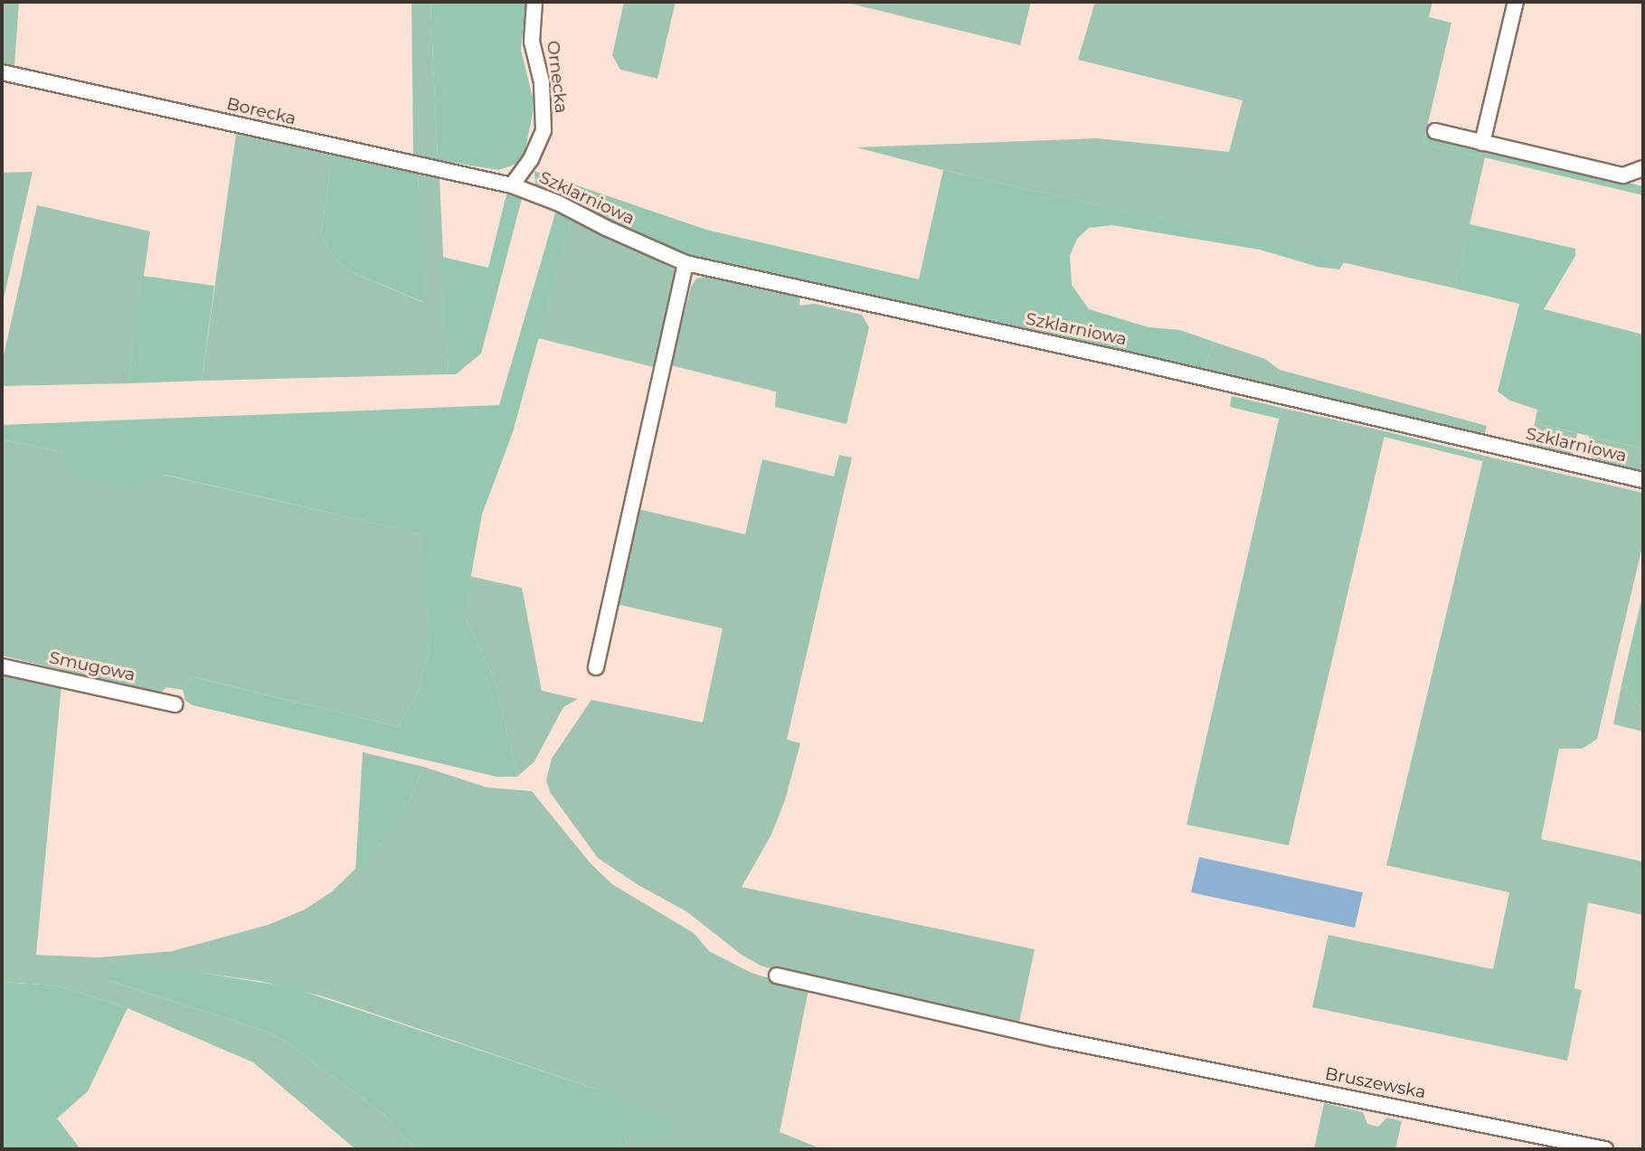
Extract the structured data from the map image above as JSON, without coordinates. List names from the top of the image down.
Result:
{
  "streets": {
    "street": [
      "Ornecka",
      "Borecka",
      "Szklarniowa",
      "Smugowa",
      "Bruszewska"
    ]
  },
  "crossings": [
    ["Ornecka", "Borecka"],
    ["Ornecka", "Szklarniowa"],
    ["Borecka", "Szklarniowa"]
  ]
}
